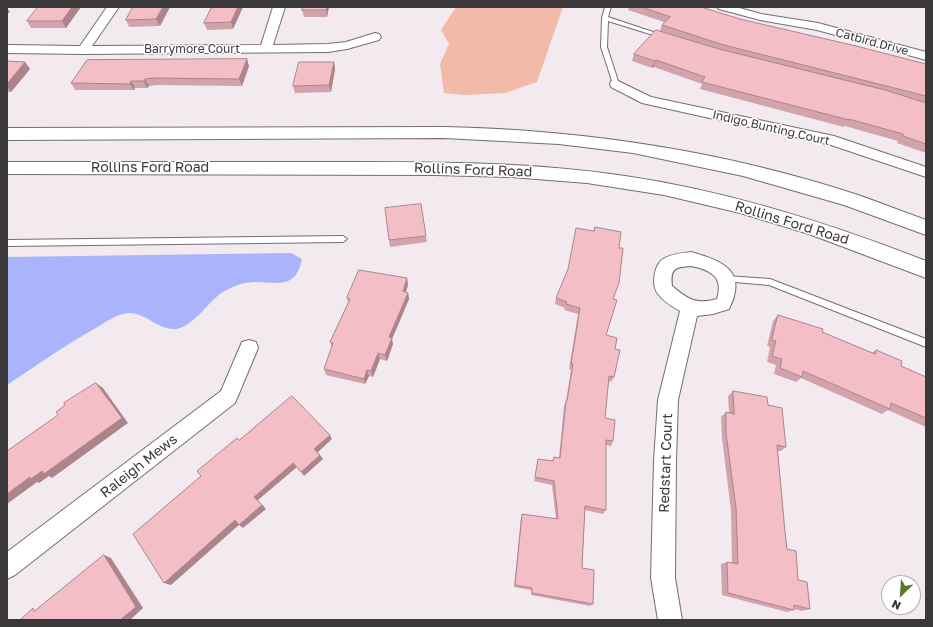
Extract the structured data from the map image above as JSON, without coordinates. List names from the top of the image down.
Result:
{
  "streets": {
    "main road": ["Rollins Ford Road"],
    "street": [
      "Catbird Drive",
      "Barrymore Court",
      "Indigo Bunting Court",
      "Redstart Court",
      "Raleigh Mews"
    ]
  },
  "north": "bottom left"
}
